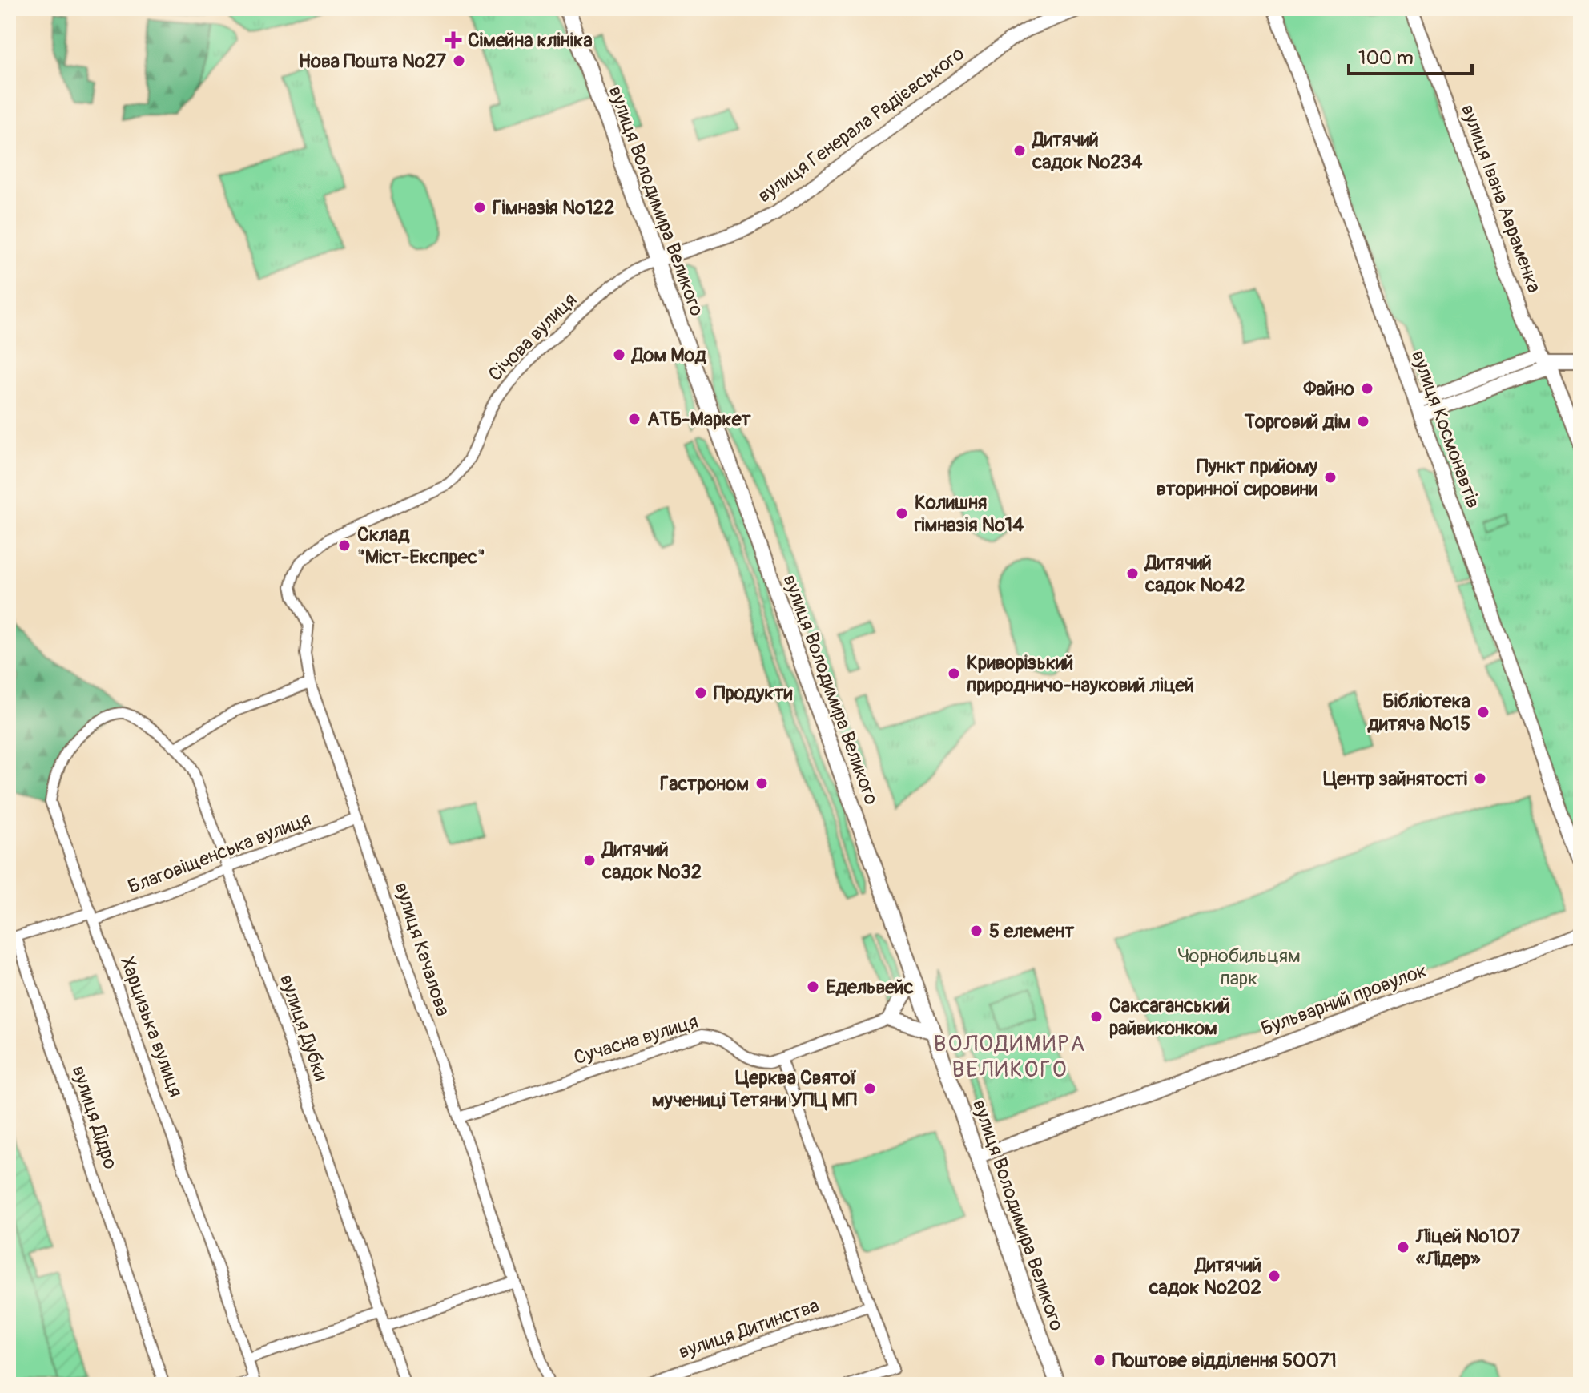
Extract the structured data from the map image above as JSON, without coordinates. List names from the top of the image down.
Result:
{
  "streets": {
    "main road": ["вулиця Володимира Великого"],
    "street": [
      "вулиця Генерала Радієвського",
      "вулиця Івана Авраменка",
      "Січова вулиця",
      "вулиця Космонавтів",
      "Благовіщенська вулиця",
      "вулиця Качалова",
      "Бульварний провулок",
      "Харцизька вулиця",
      "вулиця Дубки",
      "Сучасна вулиця",
      "вулиця Дідро",
      "вулиця Дитинства"
    ]
  },
  "crossings": [
    ["вулиця Генерала Радієвського", "вулиця Володимира Великого"],
    ["вулиця Генерала Радієвського", "Січова вулиця"],
    ["вулиця Володимира Великого", "Січова вулиця"],
    ["вулиця Володимира Великого", "Бульварний провулок"],
    ["Січова вулиця", "вулиця Качалова"],
    ["Благовіщенська вулиця", "вулиця Качалова"],
    ["Благовіщенська вулиця", "Харцизька вулиця"],
    ["Благовіщенська вулиця", "вулиця Дубки"],
    ["Благовіщенська вулиця", "вулиця Дідро"],
    ["вулиця Качалова", "Сучасна вулиця"],
    ["Харцизька вулиця", "вулиця Дубки"],
    ["Харцизька вулиця", "вулиця Дідро"]
  ],
  "districts": ["ВОЛОДИМИРА ВЕЛИКОГО"],
  "parks": ["Чорнобильцям парк"],
  "places": {
    "health": ["Сімейна клініка"],
    "other": [
      "Нова Пошта №27",
      "Дитячий садок №234",
      "Гімназія №122",
      "Дом Мод",
      "Файно",
      "АТБ-Маркет",
      "Торговий дім",
      "Пункт прийому вторинної сировини",
      "Колишня гімназія №14",
      "Склад \"Міст-Експрес\"",
      "Дитячий садок №42",
      "Криворізький природничо-науковий ліцей",
      "Продукти",
      "Бібліотека дитяча №15",
      "Центр зайнятості",
      "Гастроном",
      "Дитячий садок №32",
      "5 елемент",
      "Едельвейс",
      "Саксаганський райвиконком",
      "Церква Святої мучениці Тетяни УПЦ МП",
      "Ліцей №107 «Лідер»",
      "Дитячий садок №202",
      "Поштове відділення 50071"
    ]
  },
  "scale_bar": "100 m"
}
